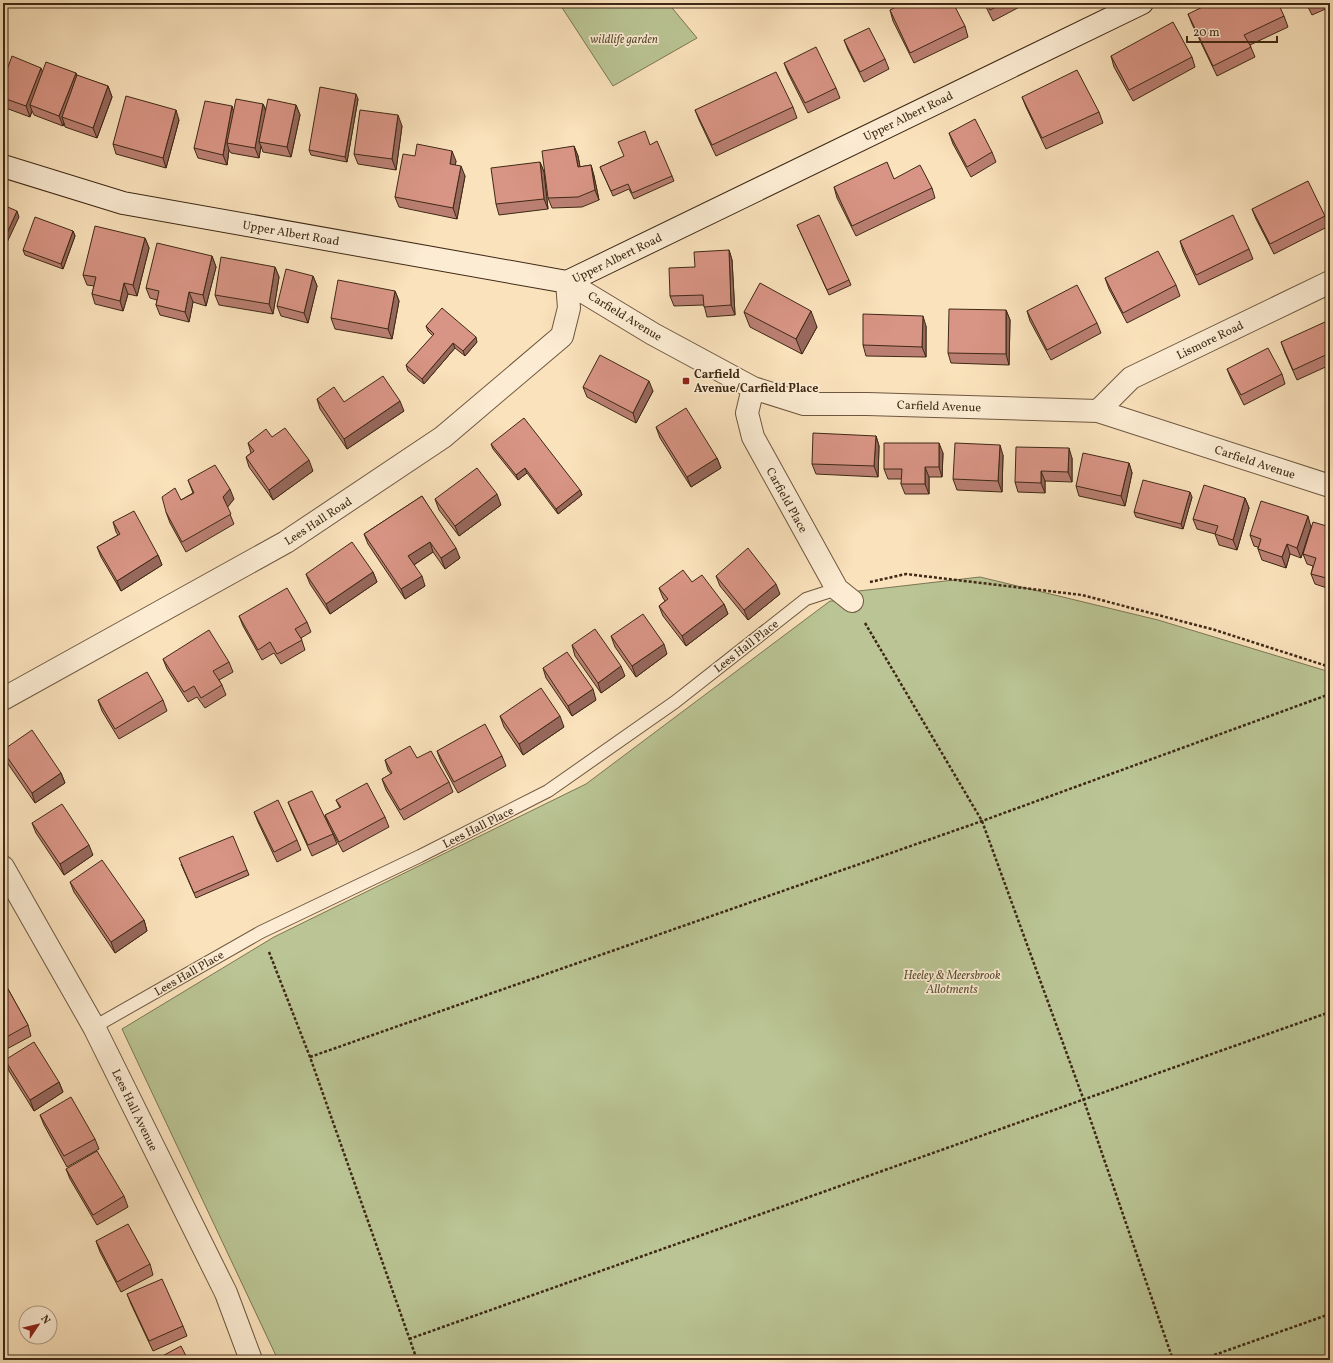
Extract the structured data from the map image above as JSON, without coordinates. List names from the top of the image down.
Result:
{
  "streets": {
    "street": [
      "Upper Albert Road",
      "Carfield Avenue",
      "Lismore Road",
      "Carfield Place",
      "Lees Hall Road",
      "Lees Hall Avenue"
    ],
    "lane": ["Lees Hall Place"]
  },
  "crossings": [
    ["Upper Albert Road", "Carfield Avenue"],
    ["Upper Albert Road", "Lees Hall Road"],
    ["Carfield Avenue", "Lismore Road"],
    ["Carfield Avenue", "Carfield Place"],
    ["Carfield Avenue", "Lees Hall Road"],
    ["Carfield Place", "Lees Hall Place"],
    ["Lees Hall Place", "Lees Hall Avenue"]
  ],
  "parks": ["wildlife garden", "Heeley & Meersbrook Allotments"],
  "places": {
    "transit": ["Carfield Avenue/Carfield Place"]
  },
  "scale_bar": "20 m",
  "north": "top right"
}
